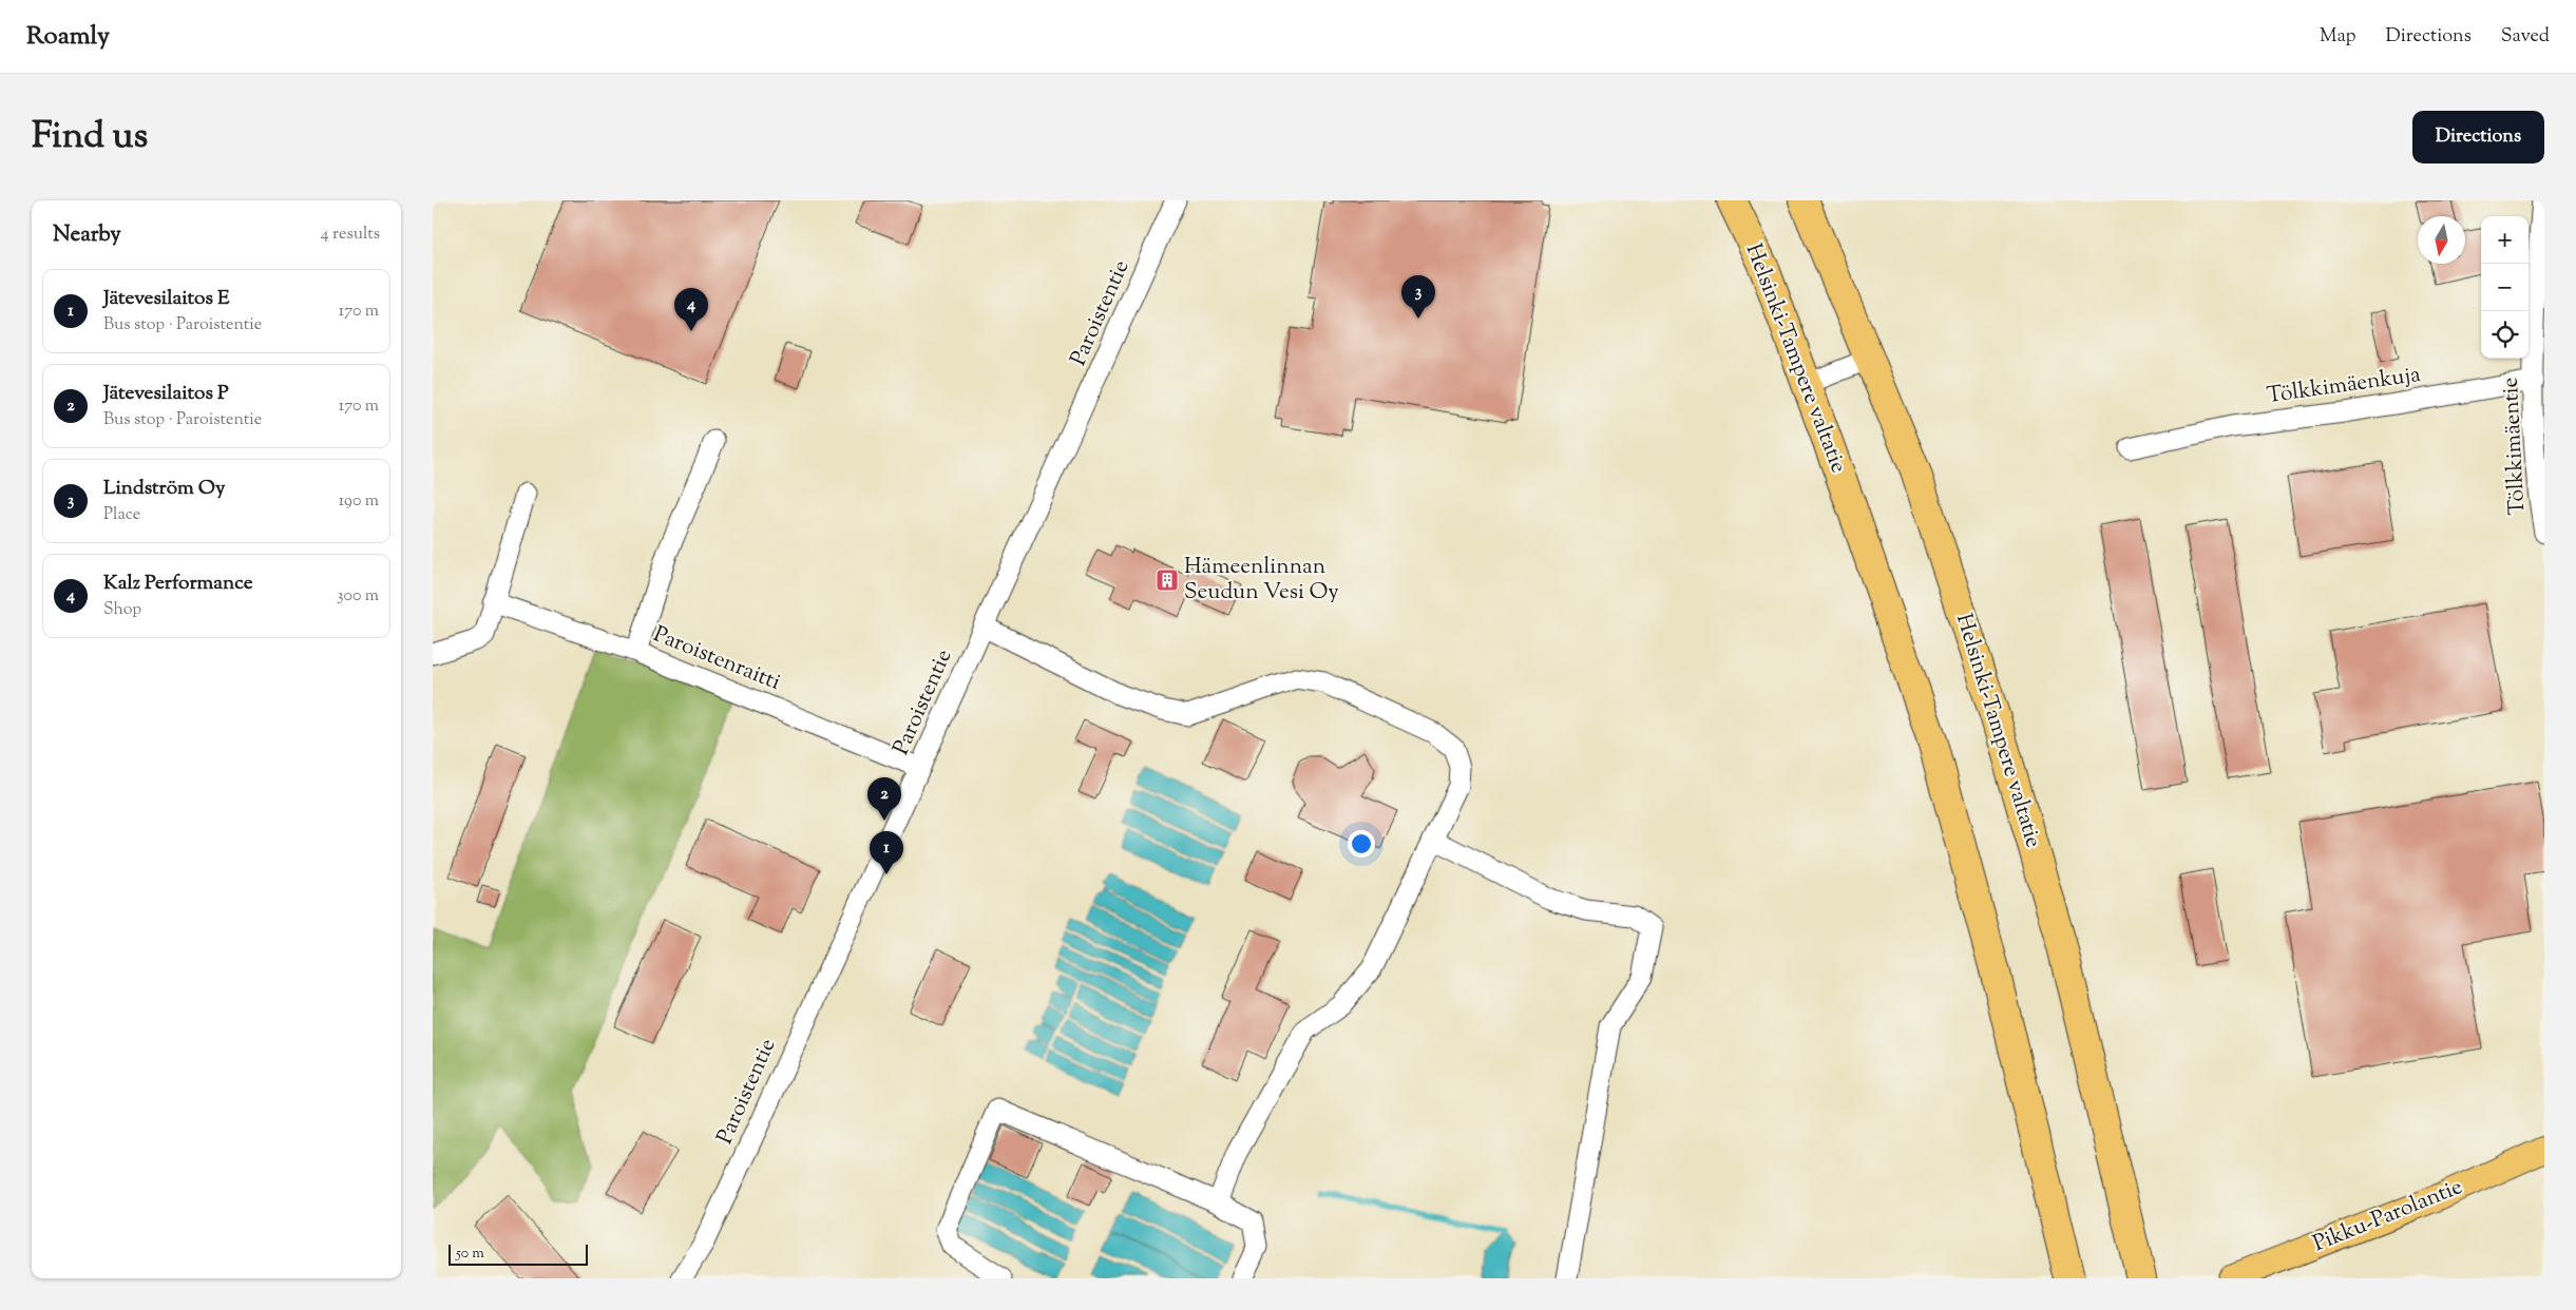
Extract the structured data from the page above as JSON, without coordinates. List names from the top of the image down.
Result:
{
  "streets": {
    "highway": ["Helsinki-Tampere valtatie"],
    "main road": ["Pikku-Parolantie"],
    "street": [
      "Paroistentie",
      "Tölkkimäenkuja",
      "Tölkkimäentie",
      "Paroistenraitti"
    ]
  },
  "crossings": [
    ["Paroistentie", "Paroistenraitti"],
    ["Tölkkimäenkuja", "Tölkkimäentie"]
  ],
  "places": {
    "building": ["Hämeenlinnan Seudun Vesi Oy"]
  },
  "scale_bar": "50 m",
  "north": "bottom",
  "page": {
    "header": "Roamly",
    "nav": ["Map", "Directions", "Saved"],
    "title": "Find us",
    "buttons": "Directions",
    "heading": ["Nearby", "4 results"],
    "map_buttons": ["+", "−"],
    "list": [
      {
        "mark": "1",
        "name": "Jätevesilaitos E",
        "note": "Bus stop · Paroistentie",
        "value": "170 m"
      },
      {
        "mark": "2",
        "name": "Jätevesilaitos P",
        "note": "Bus stop · Paroistentie",
        "value": "170 m"
      },
      {
        "mark": "3",
        "name": "Lindström Oy",
        "note": "Place",
        "value": "190 m"
      },
      {
        "mark": "4",
        "name": "Kalz Performance",
        "note": "Shop",
        "value": "300 m"
      }
    ],
    "pins": [
      "3",
      "4",
      "2",
      "1"
    ],
    "scale": "50 m"
  }
}
